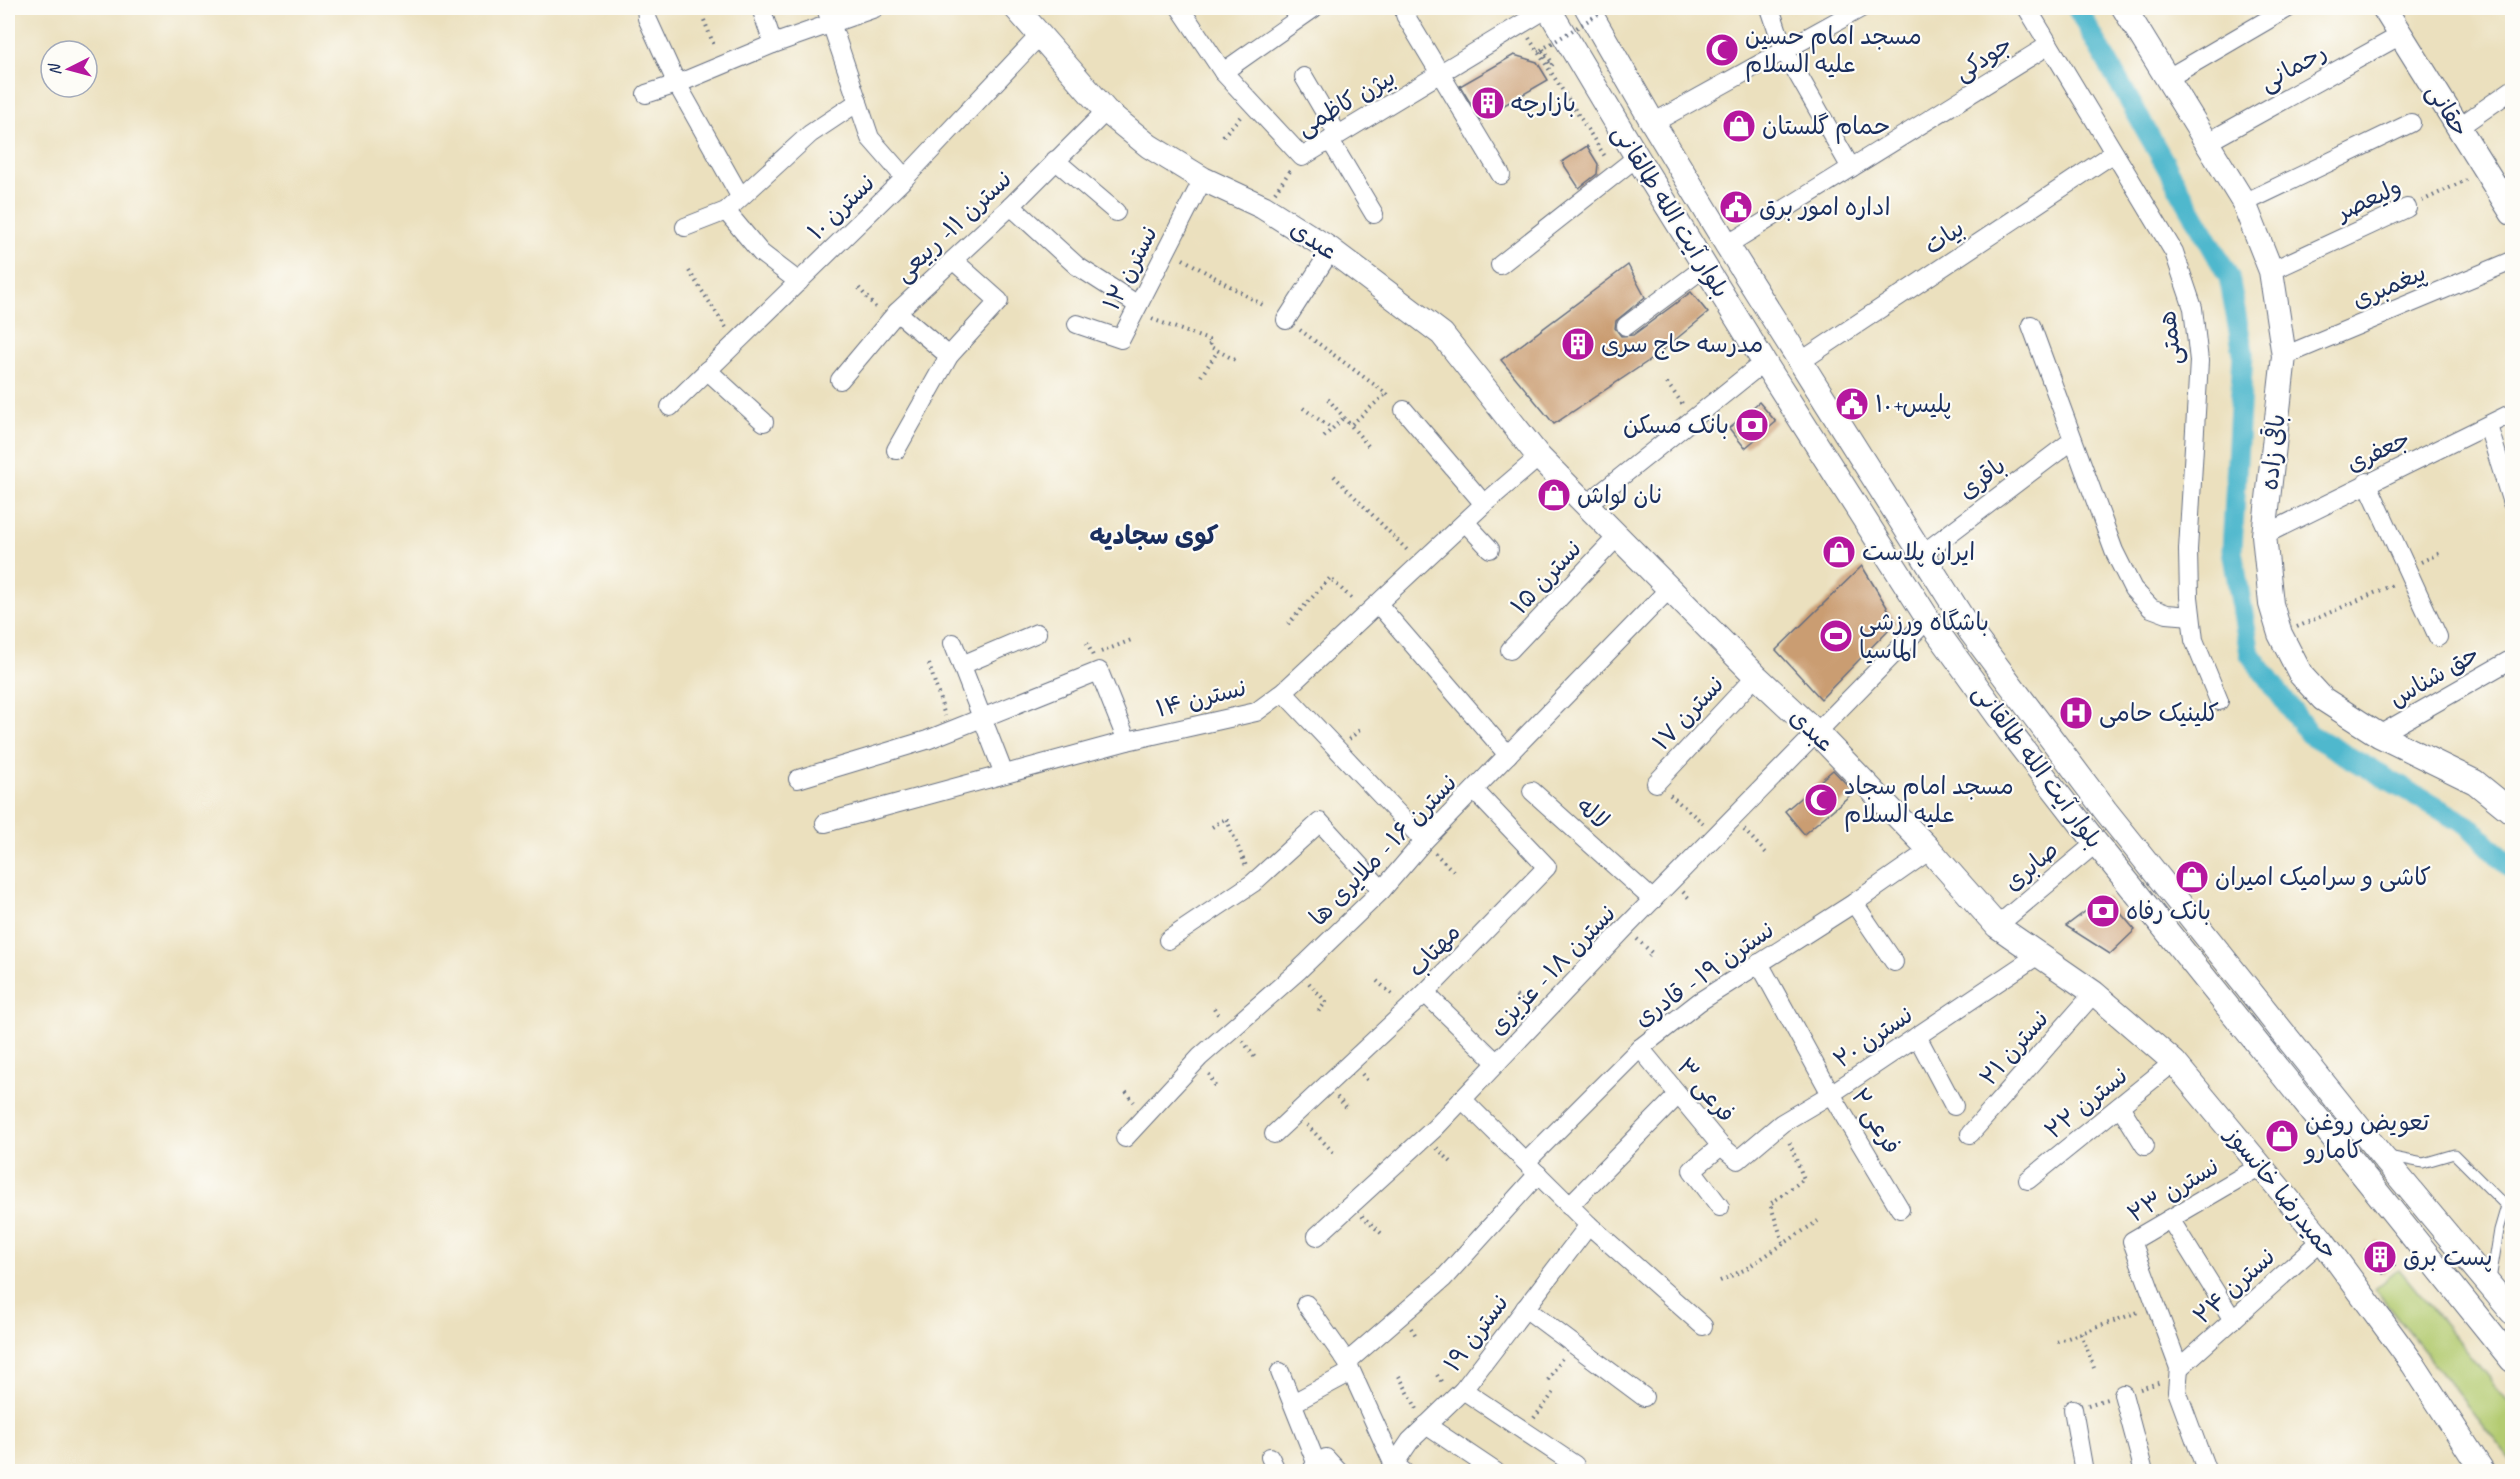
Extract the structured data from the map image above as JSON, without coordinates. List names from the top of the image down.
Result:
{
  "streets": {
    "street": [
      "جودکی",
      "رحمانی",
      "بیژن کاظمی",
      "حقانی",
      "ولیعصر",
      "نسترن ۱۰",
      "بلوار آیت الله طالقانی",
      "نسترن ۱۱- ربیعی",
      "بیات",
      "عبدی",
      "نسترن ۱۲",
      "پیغمبری",
      "همتی",
      "جعفری",
      "باقی زاده",
      "باقری",
      "نسترن ۱۵",
      "حق شناس",
      "نسترن ۱۴",
      "نسترن ۱۷",
      "لاله",
      "نسترن ۱۶ - ملایری ها",
      "صابری",
      "مهتاب",
      "نسترن ۱۸ - عزیزی",
      "نسترن ۱۹ - قادری",
      "نسترن ۲۰",
      "نسترن ۲۱",
      "فرعی ۳",
      "نسترن ۲۲",
      "فرعی ۲",
      "نسترن ۲۳",
      "حمیدرضا خانسوز",
      "نسترن ۲۴",
      "نسترن ۱۹"
    ]
  },
  "crossings": [
    ["جودکی", "بلوار آیت الله طالقانی"],
    ["جودکی", "همتی"],
    ["رحمانی", "حقانی"],
    ["رحمانی", "باقی زاده"],
    ["بیژن کاظمی", "بلوار آیت الله طالقانی"],
    ["حقانی", "ولیعصر"],
    ["ولیعصر", "باقی زاده"],
    ["نسترن ۱۰", "عبدی"],
    ["بلوار آیت الله طالقانی", "بیات"],
    ["بلوار آیت الله طالقانی", "باقری"],
    ["بلوار آیت الله طالقانی", "صابری"],
    ["بلوار آیت الله طالقانی", "نسترن ۱۸ - عزیزی"],
    ["نسترن ۱۱- ربیعی", "عبدی"],
    ["بیات", "همتی"],
    ["عبدی", "نسترن ۱۲"],
    ["عبدی", "نسترن ۱۵"],
    ["عبدی", "نسترن ۱۴"],
    ["عبدی", "نسترن ۱۷"],
    ["عبدی", "نسترن ۱۶ - ملایری ها"],
    ["عبدی", "صابری"],
    ["عبدی", "نسترن ۱۸ - عزیزی"],
    ["عبدی", "نسترن ۱۹ - قادری"],
    ["عبدی", "نسترن ۲۰"],
    ["عبدی", "حمیدرضا خانسوز"],
    ["پیغمبری", "باقی زاده"],
    ["جعفری", "باقی زاده"],
    ["باقی زاده", "حق شناس"],
    ["لاله", "نسترن ۱۸ - عزیزی"],
    ["نسترن ۱۶ - ملایری ها", "مهتاب"],
    ["نسترن ۱۹ - قادری", "فرعی ۳"],
    ["نسترن ۱۹ - قادری", "فرعی ۲"],
    ["نسترن ۲۰", "فرعی ۳"],
    ["نسترن ۲۰", "فرعی ۲"],
    ["نسترن ۲۰", "حمیدرضا خانسوز"],
    ["نسترن ۲۱", "حمیدرضا خانسوز"],
    ["نسترن ۲۲", "حمیدرضا خانسوز"],
    ["نسترن ۲۳", "حمیدرضا خانسوز"],
    ["نسترن ۲۳", "نسترن ۲۴"],
    ["حمیدرضا خانسوز", "نسترن ۲۴"]
  ],
  "districts": ["کوی سجادیه"],
  "places": {
    "mosque": ["مسجد امام حسین علیه السلام", "مسجد امام سجاد علیه السلام"],
    "building": ["بازارچه", "مدرسه حاج سری", "پست برق"],
    "shop": [
      "حمام گلستان",
      "نان لواش",
      "ایران پلاست",
      "کاشی و سرامیک امیران",
      "تعویض روغن کامارو"
    ],
    "public building": ["اداره امور برق", "پلیس+۱۰"],
    "bank": ["بانک مسکن", "بانک رفاه"],
    "sports": ["باشگاه ورزشی الماسیا"],
    "hospital": ["کلینیک حامی"]
  },
  "north": "left"
}
